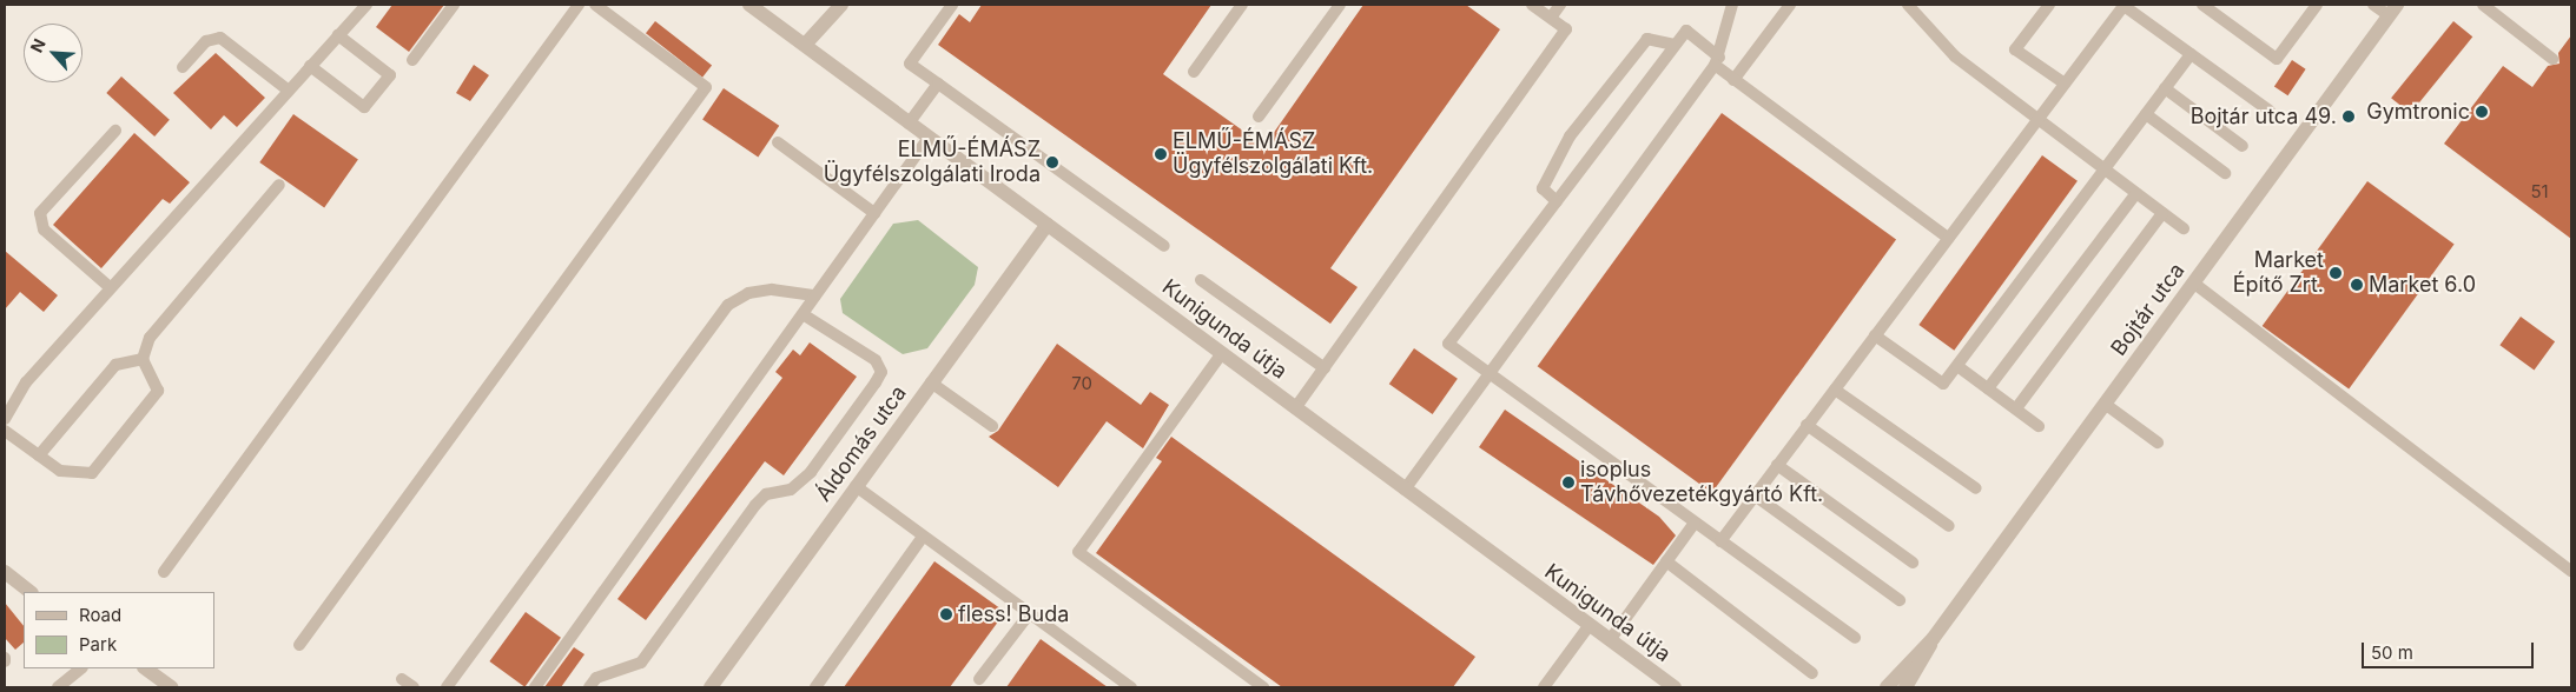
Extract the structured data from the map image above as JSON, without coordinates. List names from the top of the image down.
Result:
{
  "streets": {
    "street": ["Bojtár utca", "Kunigunda útja", "Áldomás utca"]
  },
  "crossings": [
    ["Kunigunda útja", "Áldomás utca"]
  ],
  "places": [
    "Gymtronic",
    "Bojtár utca 49.",
    "ELMŰ-ÉMÁSZ Ügyfélszolgálati Kft.",
    "ELMŰ-ÉMÁSZ Ügyfélszolgálati Iroda",
    "Market Építő Zrt.",
    "Market 6.0",
    "isoplus Távhővezetékgyártó Kft.",
    "fless! Buda"
  ],
  "house_numbers": ["51", "70"],
  "legend": ["Road", "Park"],
  "scale_bar": "50 m",
  "north": "top left"
}
